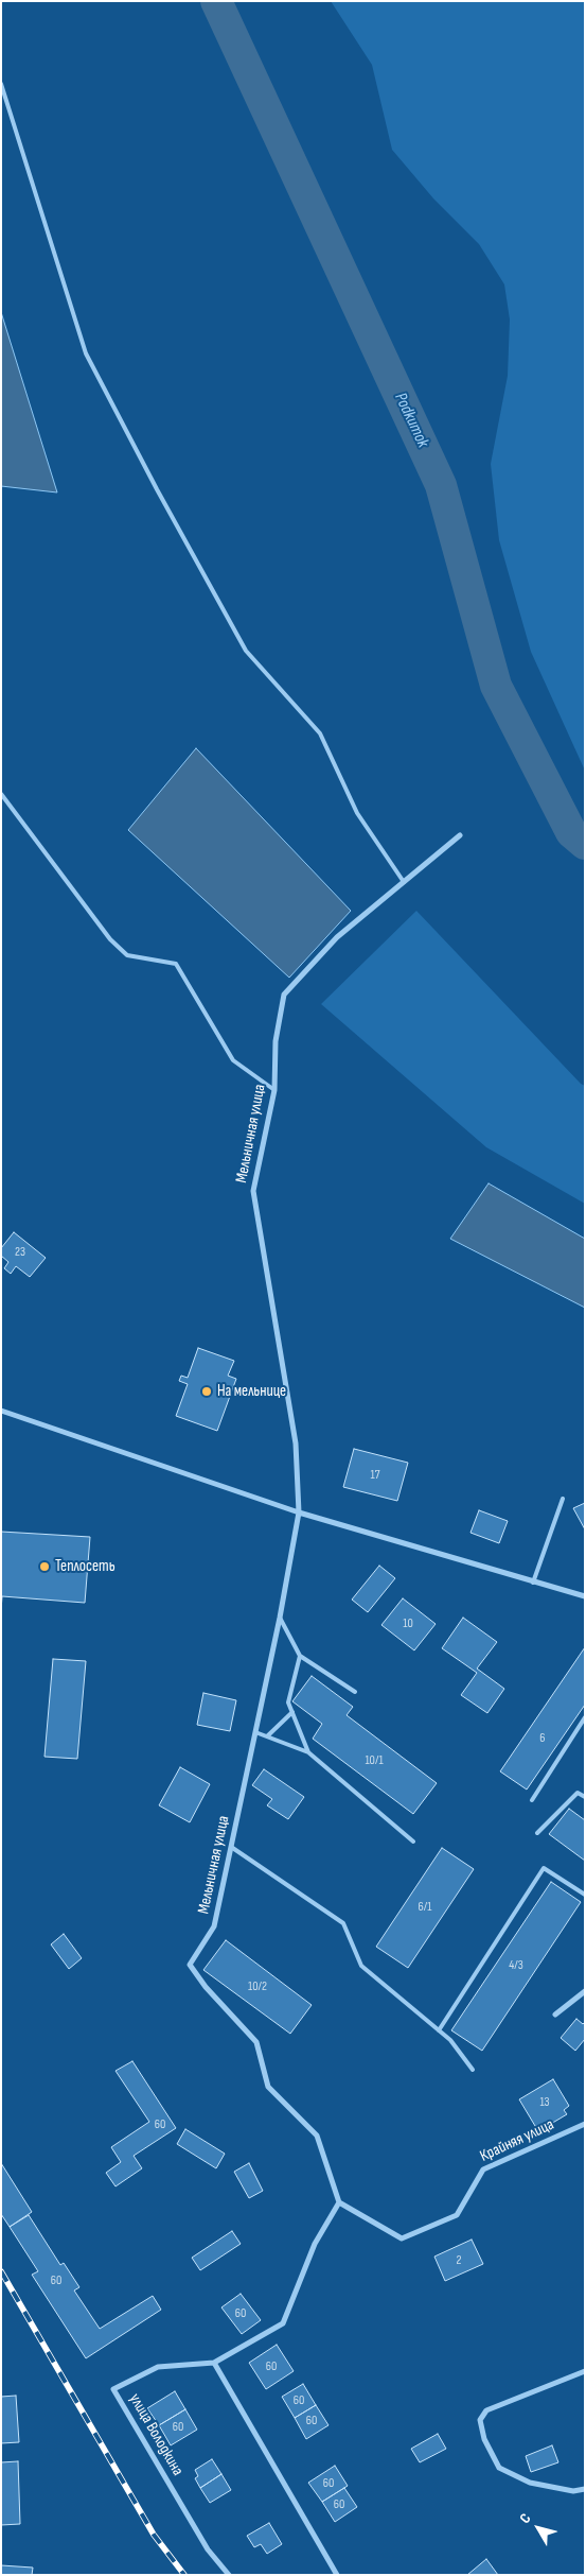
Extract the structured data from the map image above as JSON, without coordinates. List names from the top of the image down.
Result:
{
  "streets": {
    "street": ["Мельничная улица", "Крайняя улица", "улица Володкина"]
  },
  "crossings": [
    ["Мельничная улица", "Крайняя улица"],
    ["Мельничная улица", "улица Володкина"],
    ["Крайняя улица", "улица Володкина"]
  ],
  "water": ["Podkumok"],
  "places": ["На мельнице", "Теплосеть"],
  "house_numbers": [
    "23",
    "17",
    "10",
    "6",
    "10/1",
    "6/1",
    "4/3",
    "10/2",
    "13",
    "60",
    "2",
    "60",
    "60",
    "60",
    "60",
    "60",
    "60",
    "60",
    "60"
  ],
  "north": "top left"
}
